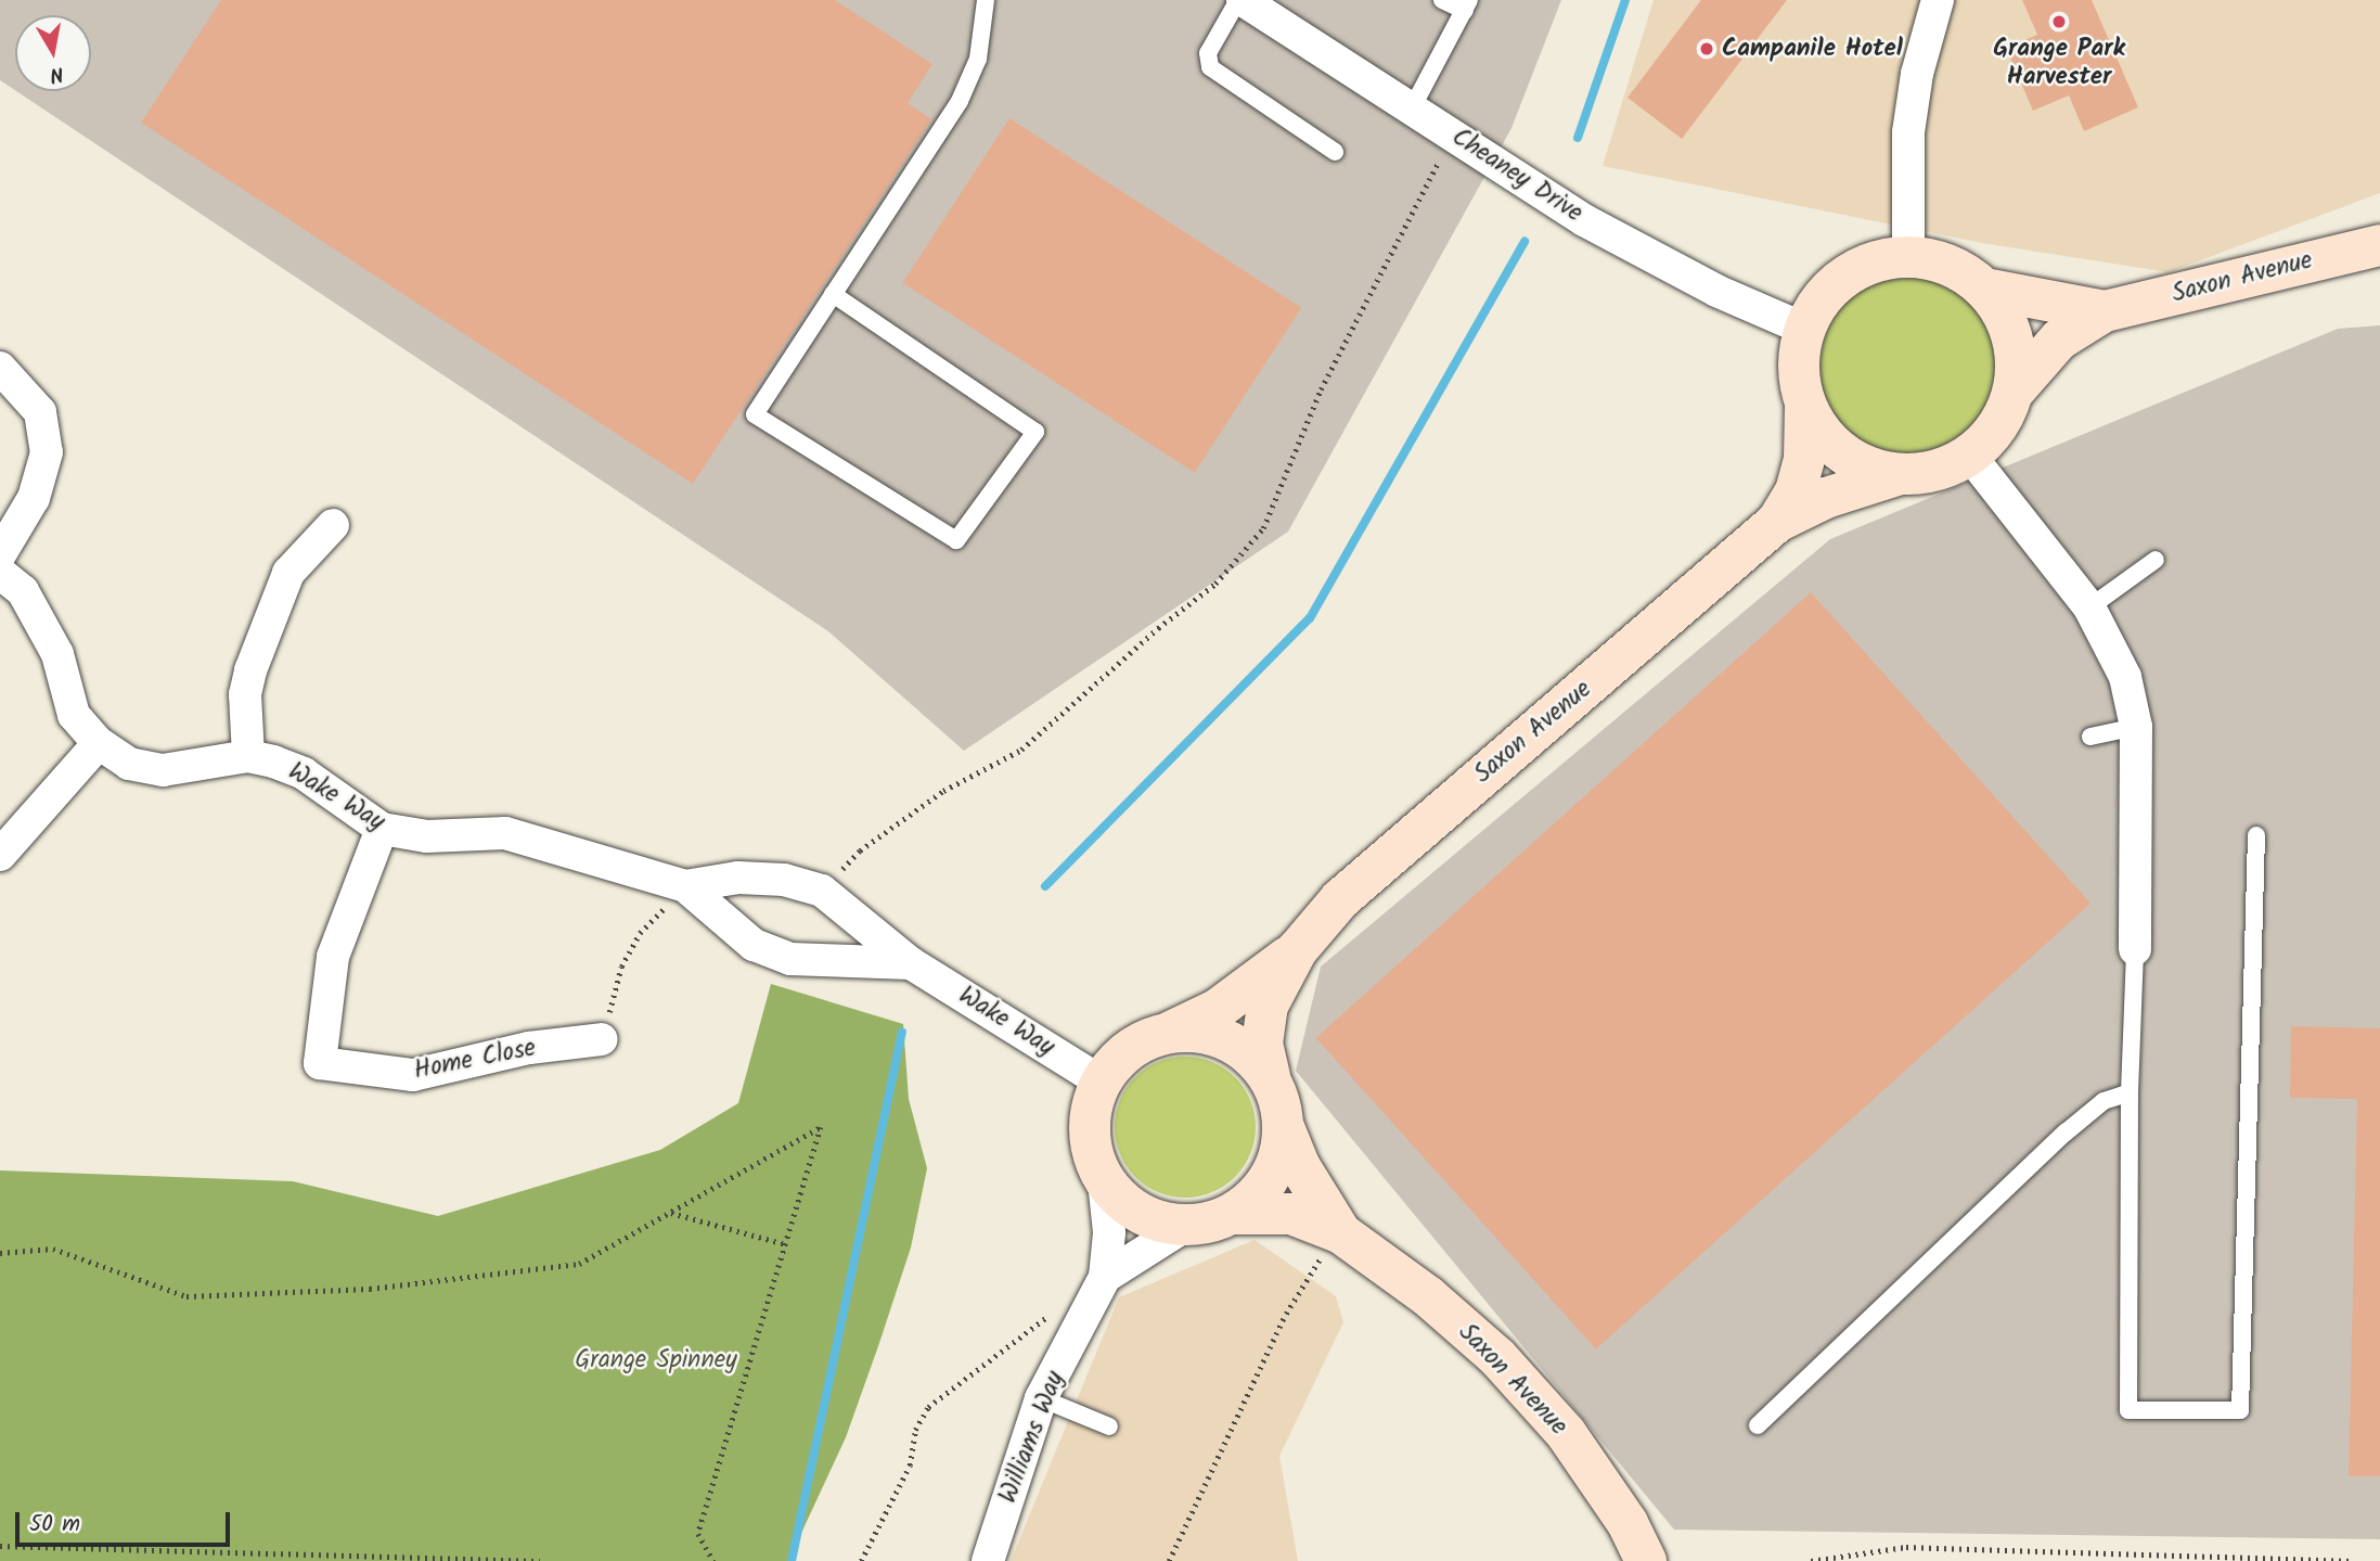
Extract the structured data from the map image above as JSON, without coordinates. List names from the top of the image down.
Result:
{
  "streets": {
    "street": [
      "Cheaney Drive",
      "Saxon Avenue",
      "Wake Way",
      "Home Close",
      "Williams Way"
    ]
  },
  "crossings": [
    ["Cheaney Drive", "Saxon Avenue"],
    ["Saxon Avenue", "Wake Way"],
    ["Saxon Avenue", "Williams Way"],
    ["Wake Way", "Home Close"],
    ["Wake Way", "Williams Way"]
  ],
  "parks": ["Grange Spinney"],
  "places": ["Grange Park Harvester", "Campanile Hotel"],
  "scale_bar": "50 m",
  "north": "bottom"
}
